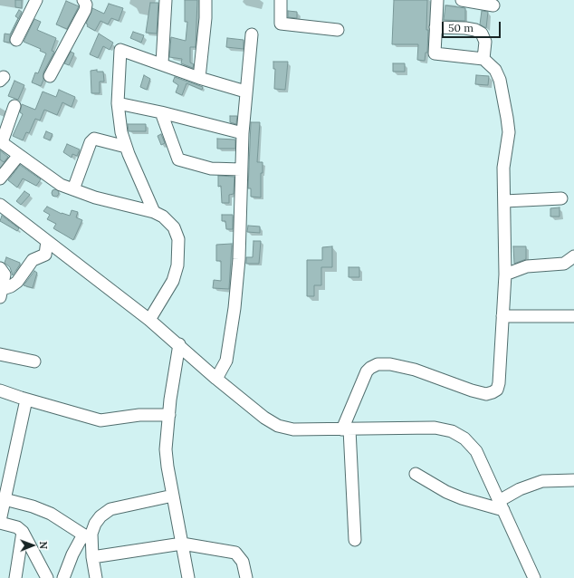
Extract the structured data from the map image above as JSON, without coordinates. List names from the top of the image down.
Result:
{
  "scale_bar": "50 m",
  "north": "right"
}
